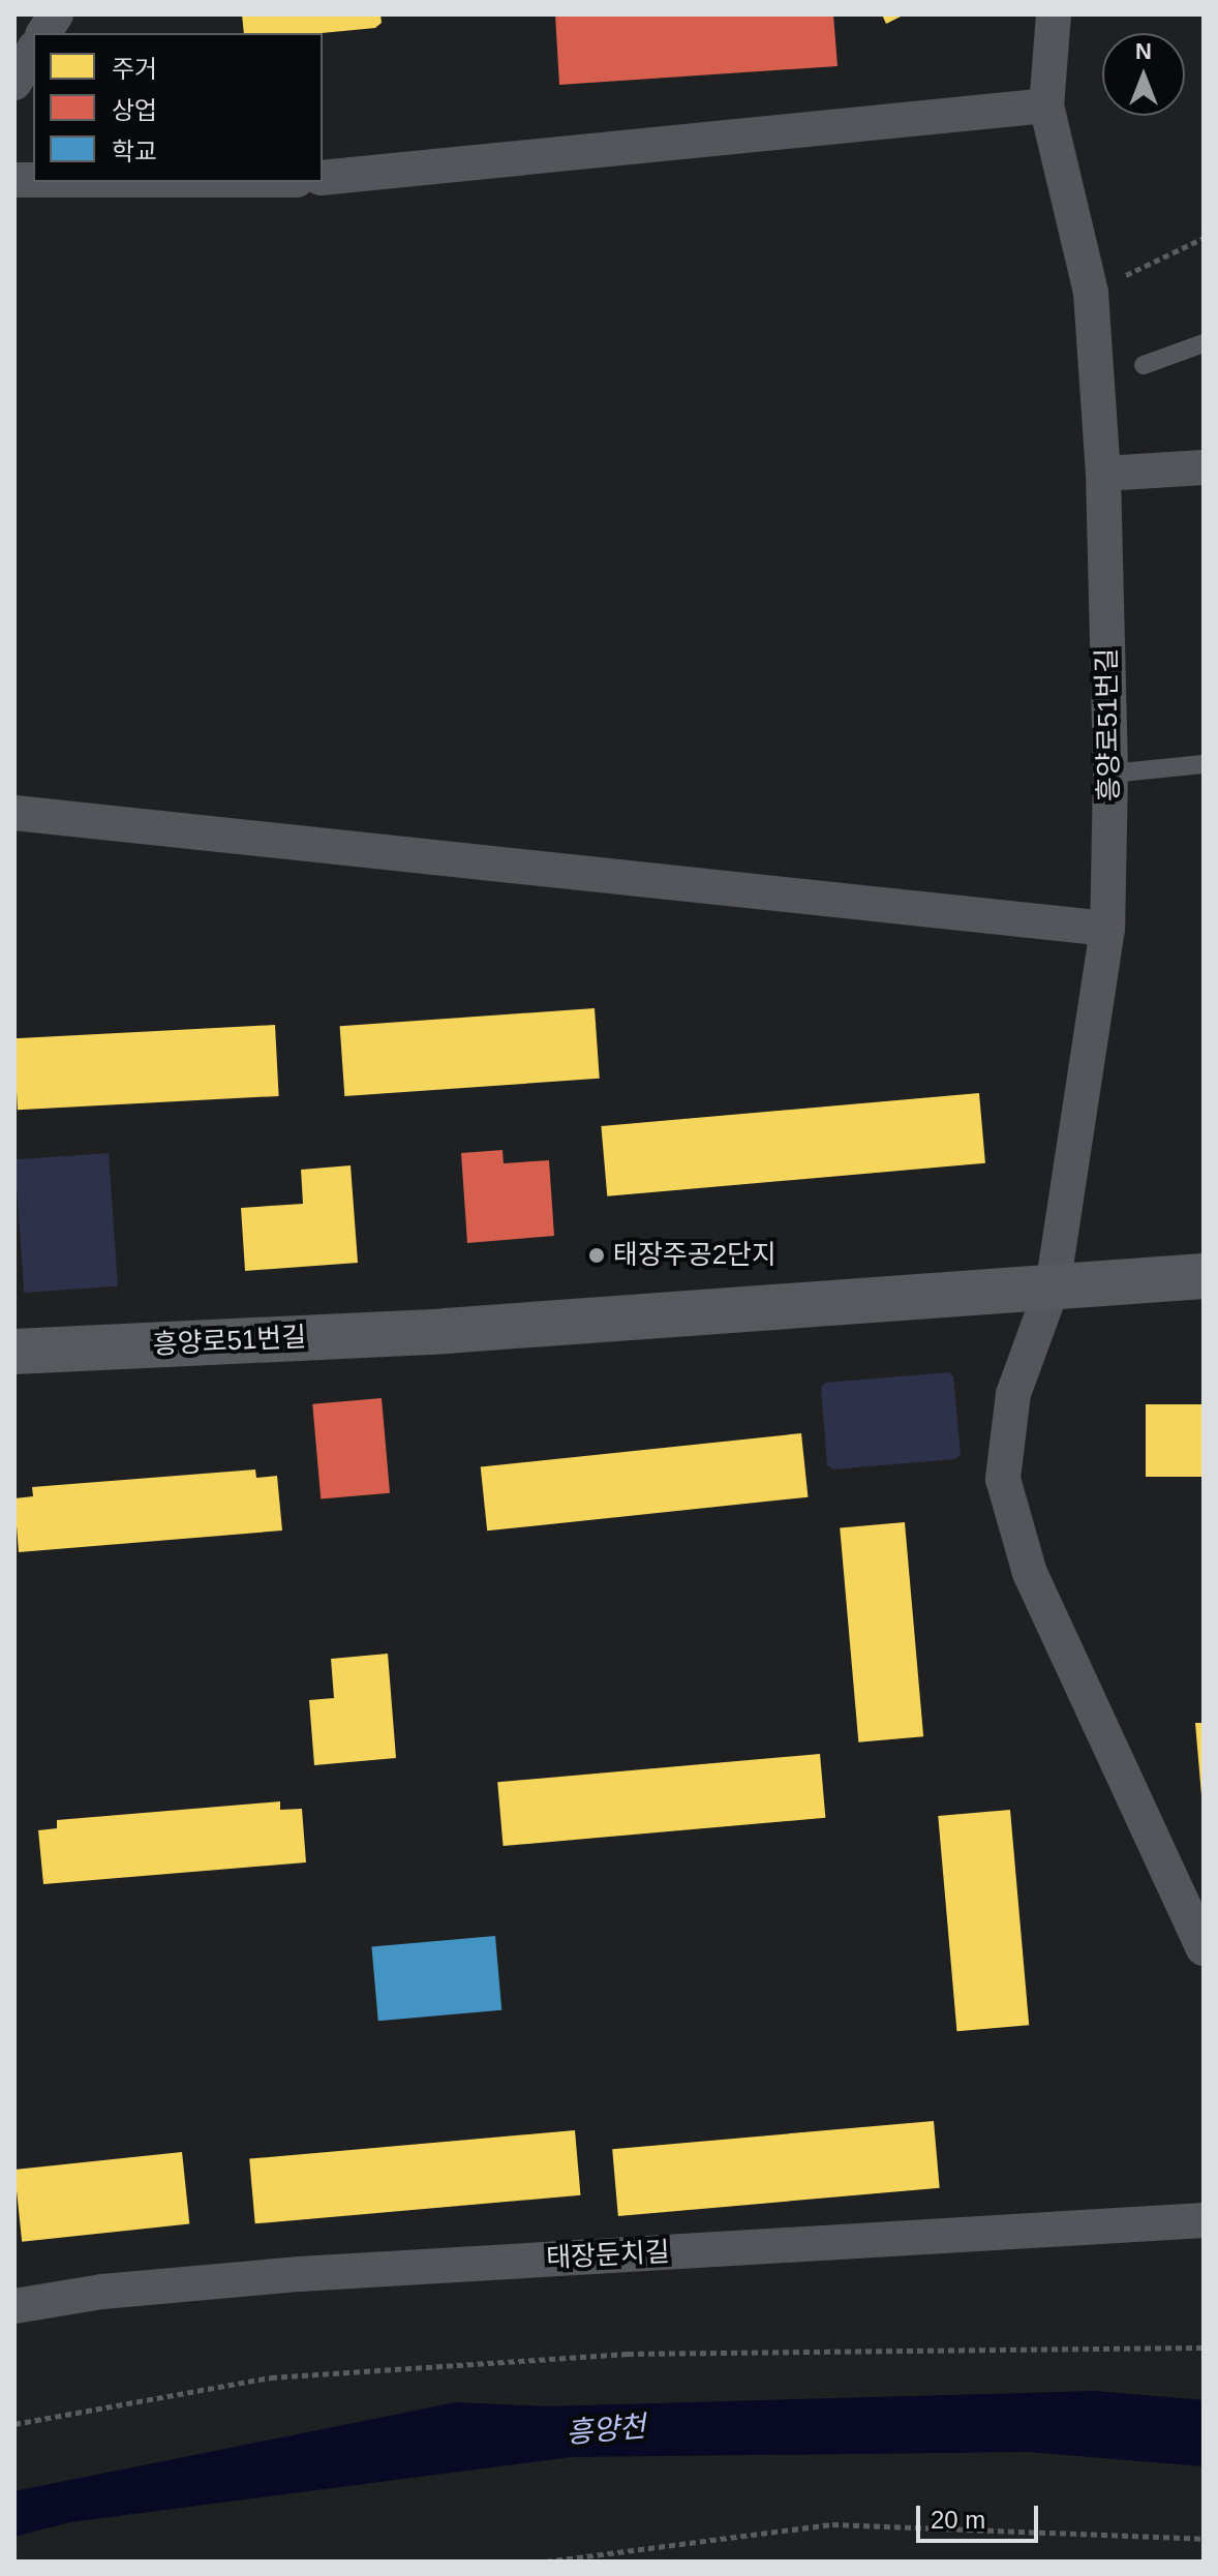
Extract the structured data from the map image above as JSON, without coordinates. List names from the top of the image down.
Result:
{
  "streets": {
    "street": ["흥양로51번길", "태장둔치길"]
  },
  "water": ["흥양천"],
  "places": ["태장주공2단지"],
  "legend": ["주거", "상업", "학교"],
  "scale_bar": "20 m",
  "north": "top"
}
